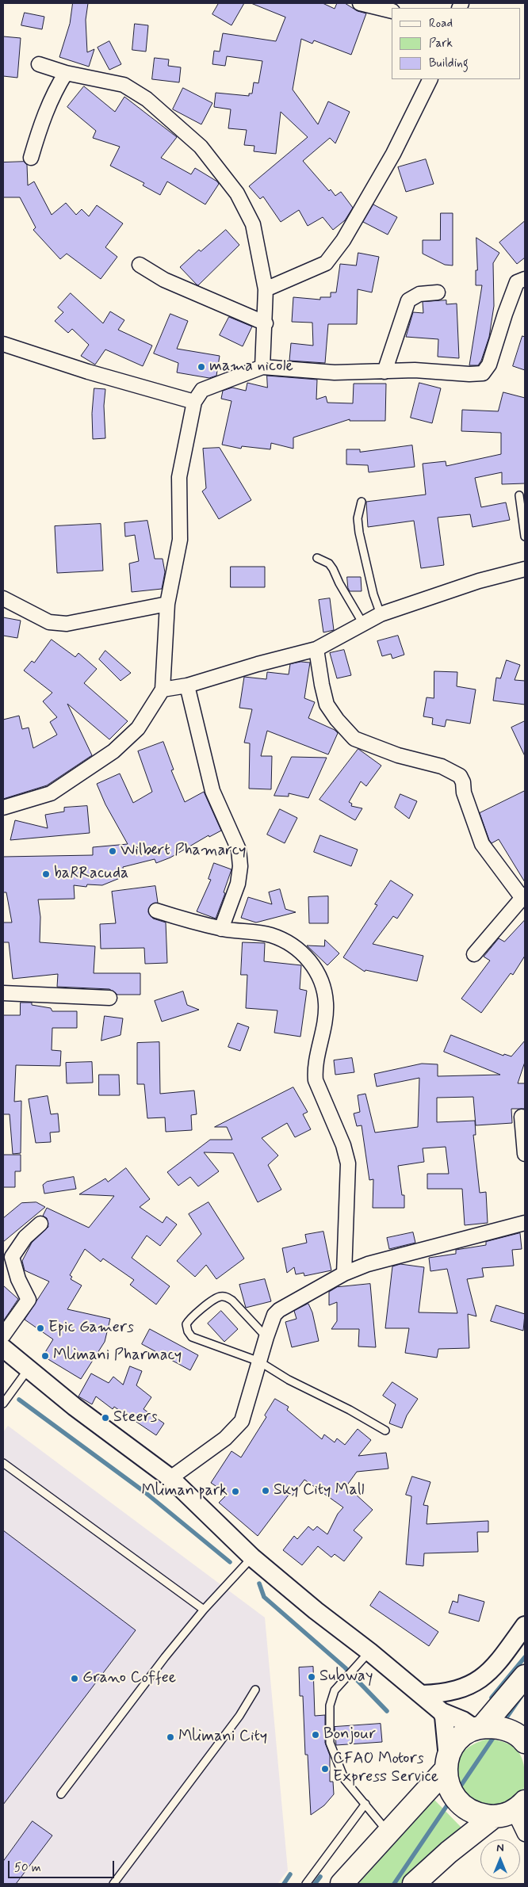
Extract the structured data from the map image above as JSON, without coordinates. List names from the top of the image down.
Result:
{
  "places": [
    "mama nicole",
    "Wilbert Phamarcy",
    "baRRacuda",
    "Epic Gamers",
    "Mlimani Pharmacy",
    "Steers",
    "Sky City Mall",
    "Mliman park",
    "Subway",
    "Grano Coffee",
    "Bonjour",
    "Mlimani City",
    "CFAO Motors Express Service"
  ],
  "legend": ["Road", "Park", "Building"],
  "scale_bar": "50 m",
  "north": "top"
}
